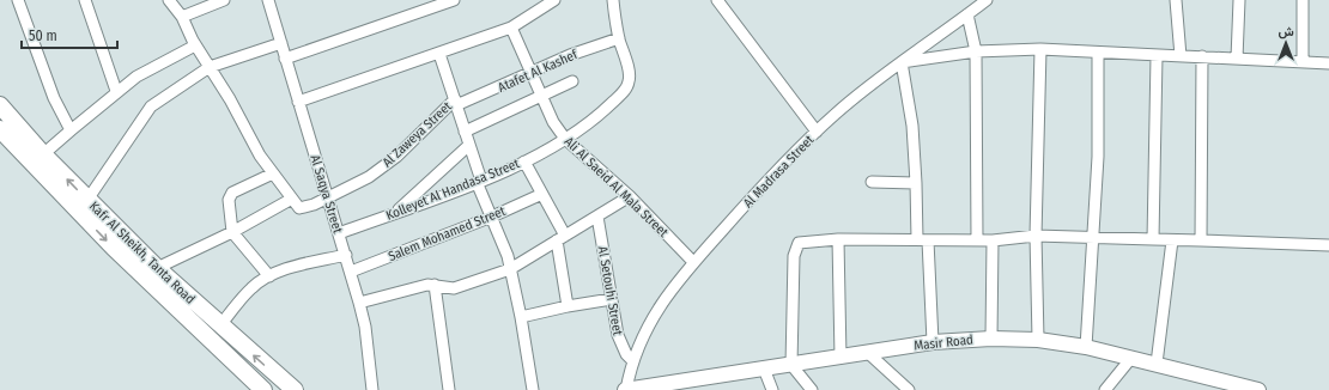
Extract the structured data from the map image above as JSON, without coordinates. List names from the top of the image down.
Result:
{
  "streets": {
    "main road": ["Kafr Al Sheikh, Tanta Road"],
    "street": [
      "Atafet Al Kashef",
      "Al Zaweya Street",
      "Al Madrasa Street",
      "Ali Al Saeid Al Mala Street",
      "Kolleyet Al Handasa Street",
      "Al Saqya Street",
      "Salem Mohamed Street",
      "Al Setouhi Street",
      "Masir Road"
    ]
  },
  "crossings": [
    ["Atafet Al Kashef", "Al Zaweya Street"],
    ["Atafet Al Kashef", "Ali Al Saeid Al Mala Street"],
    ["Atafet Al Kashef", "Kolleyet Al Handasa Street"],
    ["Al Zaweya Street", "Al Saqya Street"],
    ["Al Madrasa Street", "Ali Al Saeid Al Mala Street"],
    ["Al Madrasa Street", "Al Setouhi Street"],
    ["Al Madrasa Street", "Masir Road"],
    ["Ali Al Saeid Al Mala Street", "Kolleyet Al Handasa Street"],
    ["Kolleyet Al Handasa Street", "Al Saqya Street"],
    ["Al Saqya Street", "Salem Mohamed Street"]
  ],
  "scale_bar": "50 m",
  "north": "top"
}
